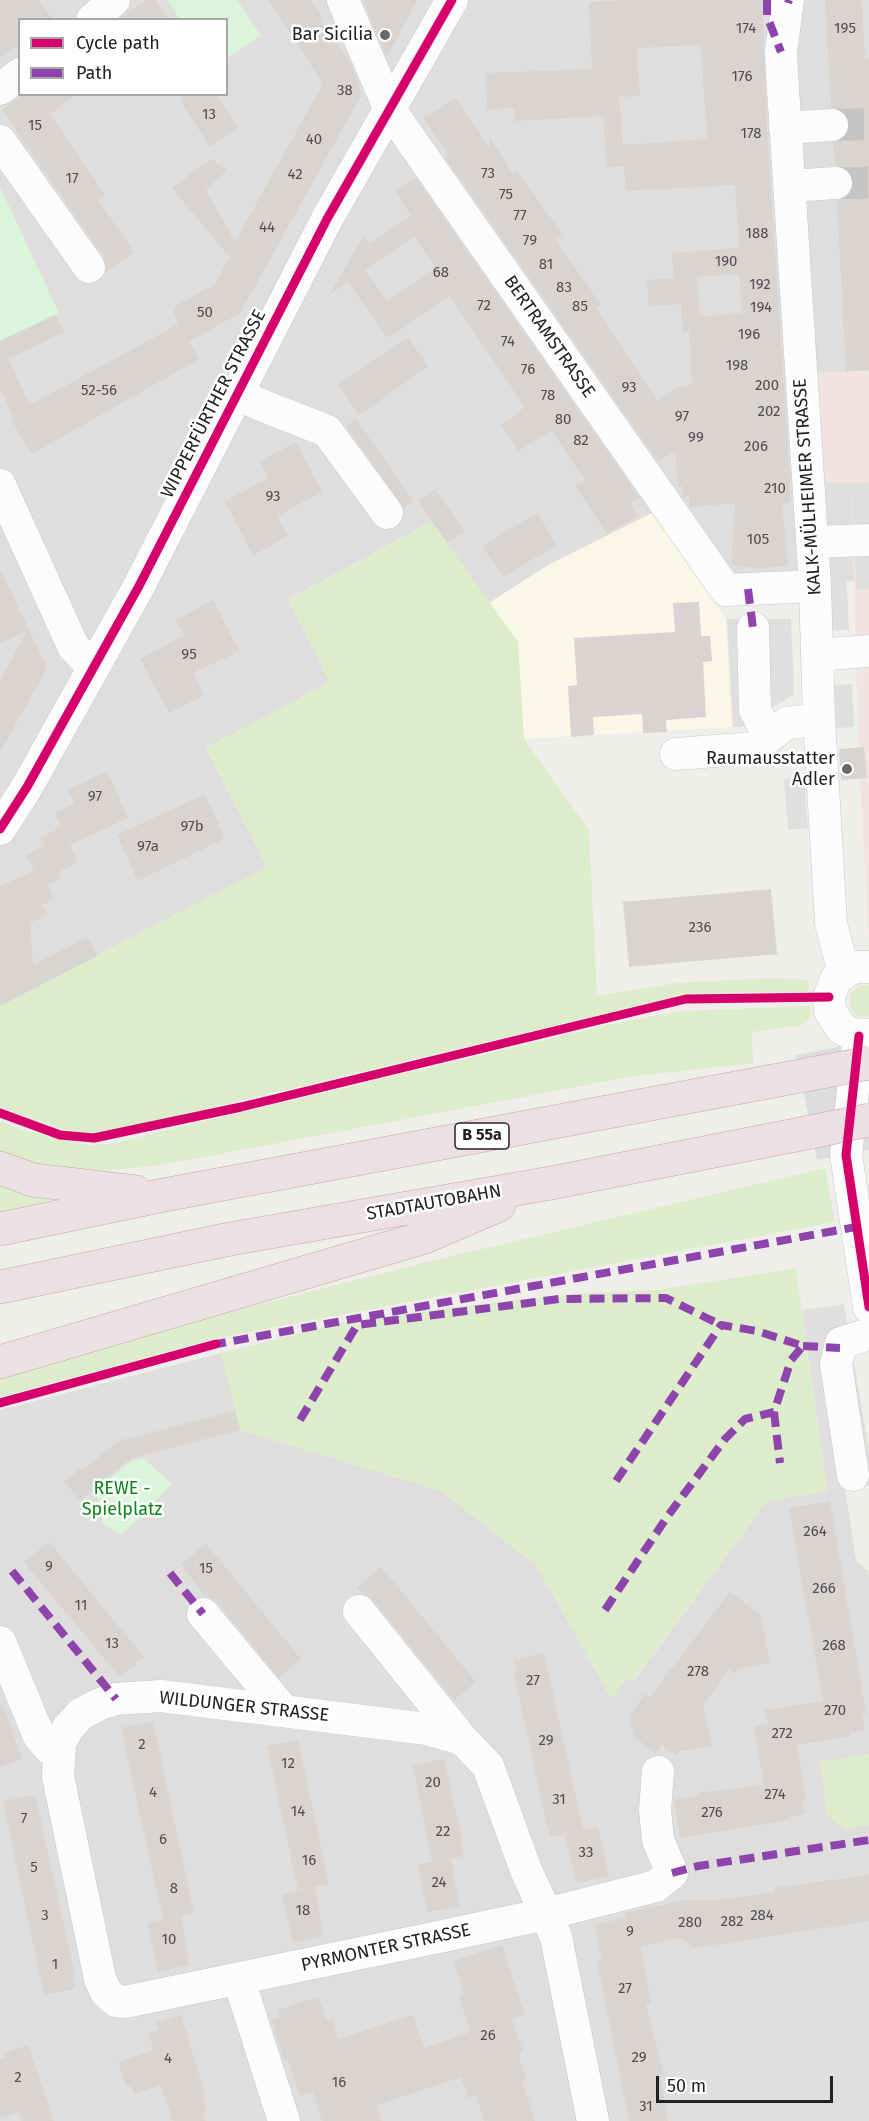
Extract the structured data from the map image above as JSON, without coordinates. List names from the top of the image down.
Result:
{
  "streets": {
    "highway": ["B 55a", "STADTAUTOBAHN"],
    "street": [
      "BERTRAMSTRASSE",
      "WIPPERFÜRTHER STRASSE",
      "KALK-MÜLHEIMER STRASSE",
      "WILDUNGER STRASSE",
      "PYRMONTER STRASSE"
    ]
  },
  "crossings": [
    ["BERTRAMSTRASSE", "WIPPERFÜRTHER STRASSE"],
    ["BERTRAMSTRASSE", "KALK-MÜLHEIMER STRASSE"],
    ["WILDUNGER STRASSE", "PYRMONTER STRASSE"]
  ],
  "parks": ["REWE - Spielplatz"],
  "places": ["Bar Sicilia", "Raumausstatter Adler"],
  "house_numbers": [
    "174",
    "195",
    "176",
    "38",
    "13",
    "15",
    "178",
    "40",
    "73",
    "42",
    "17",
    "75",
    "77",
    "44",
    "188",
    "79",
    "190",
    "81",
    "68",
    "192",
    "83",
    "72",
    "85",
    "194",
    "50",
    "196",
    "74",
    "198",
    "76",
    "200",
    "93",
    "52-56",
    "78",
    "202",
    "97",
    "80",
    "99",
    "82",
    "206",
    "210",
    "93",
    "105",
    "95",
    "97",
    "97b",
    "97a",
    "236",
    "264",
    "9",
    "15",
    "266",
    "11",
    "13",
    "268",
    "278",
    "27",
    "270",
    "272",
    "29",
    "2",
    "12",
    "20",
    "4",
    "274",
    "31",
    "14",
    "276",
    "7",
    "22",
    "6",
    "33",
    "16",
    "5",
    "24",
    "8",
    "18",
    "3",
    "284",
    "282",
    "280",
    "9",
    "10",
    "1",
    "27",
    "26",
    "29",
    "4",
    "2",
    "16",
    "31"
  ],
  "legend": ["Cycle path", "Path"],
  "scale_bar": "50 m"
}
